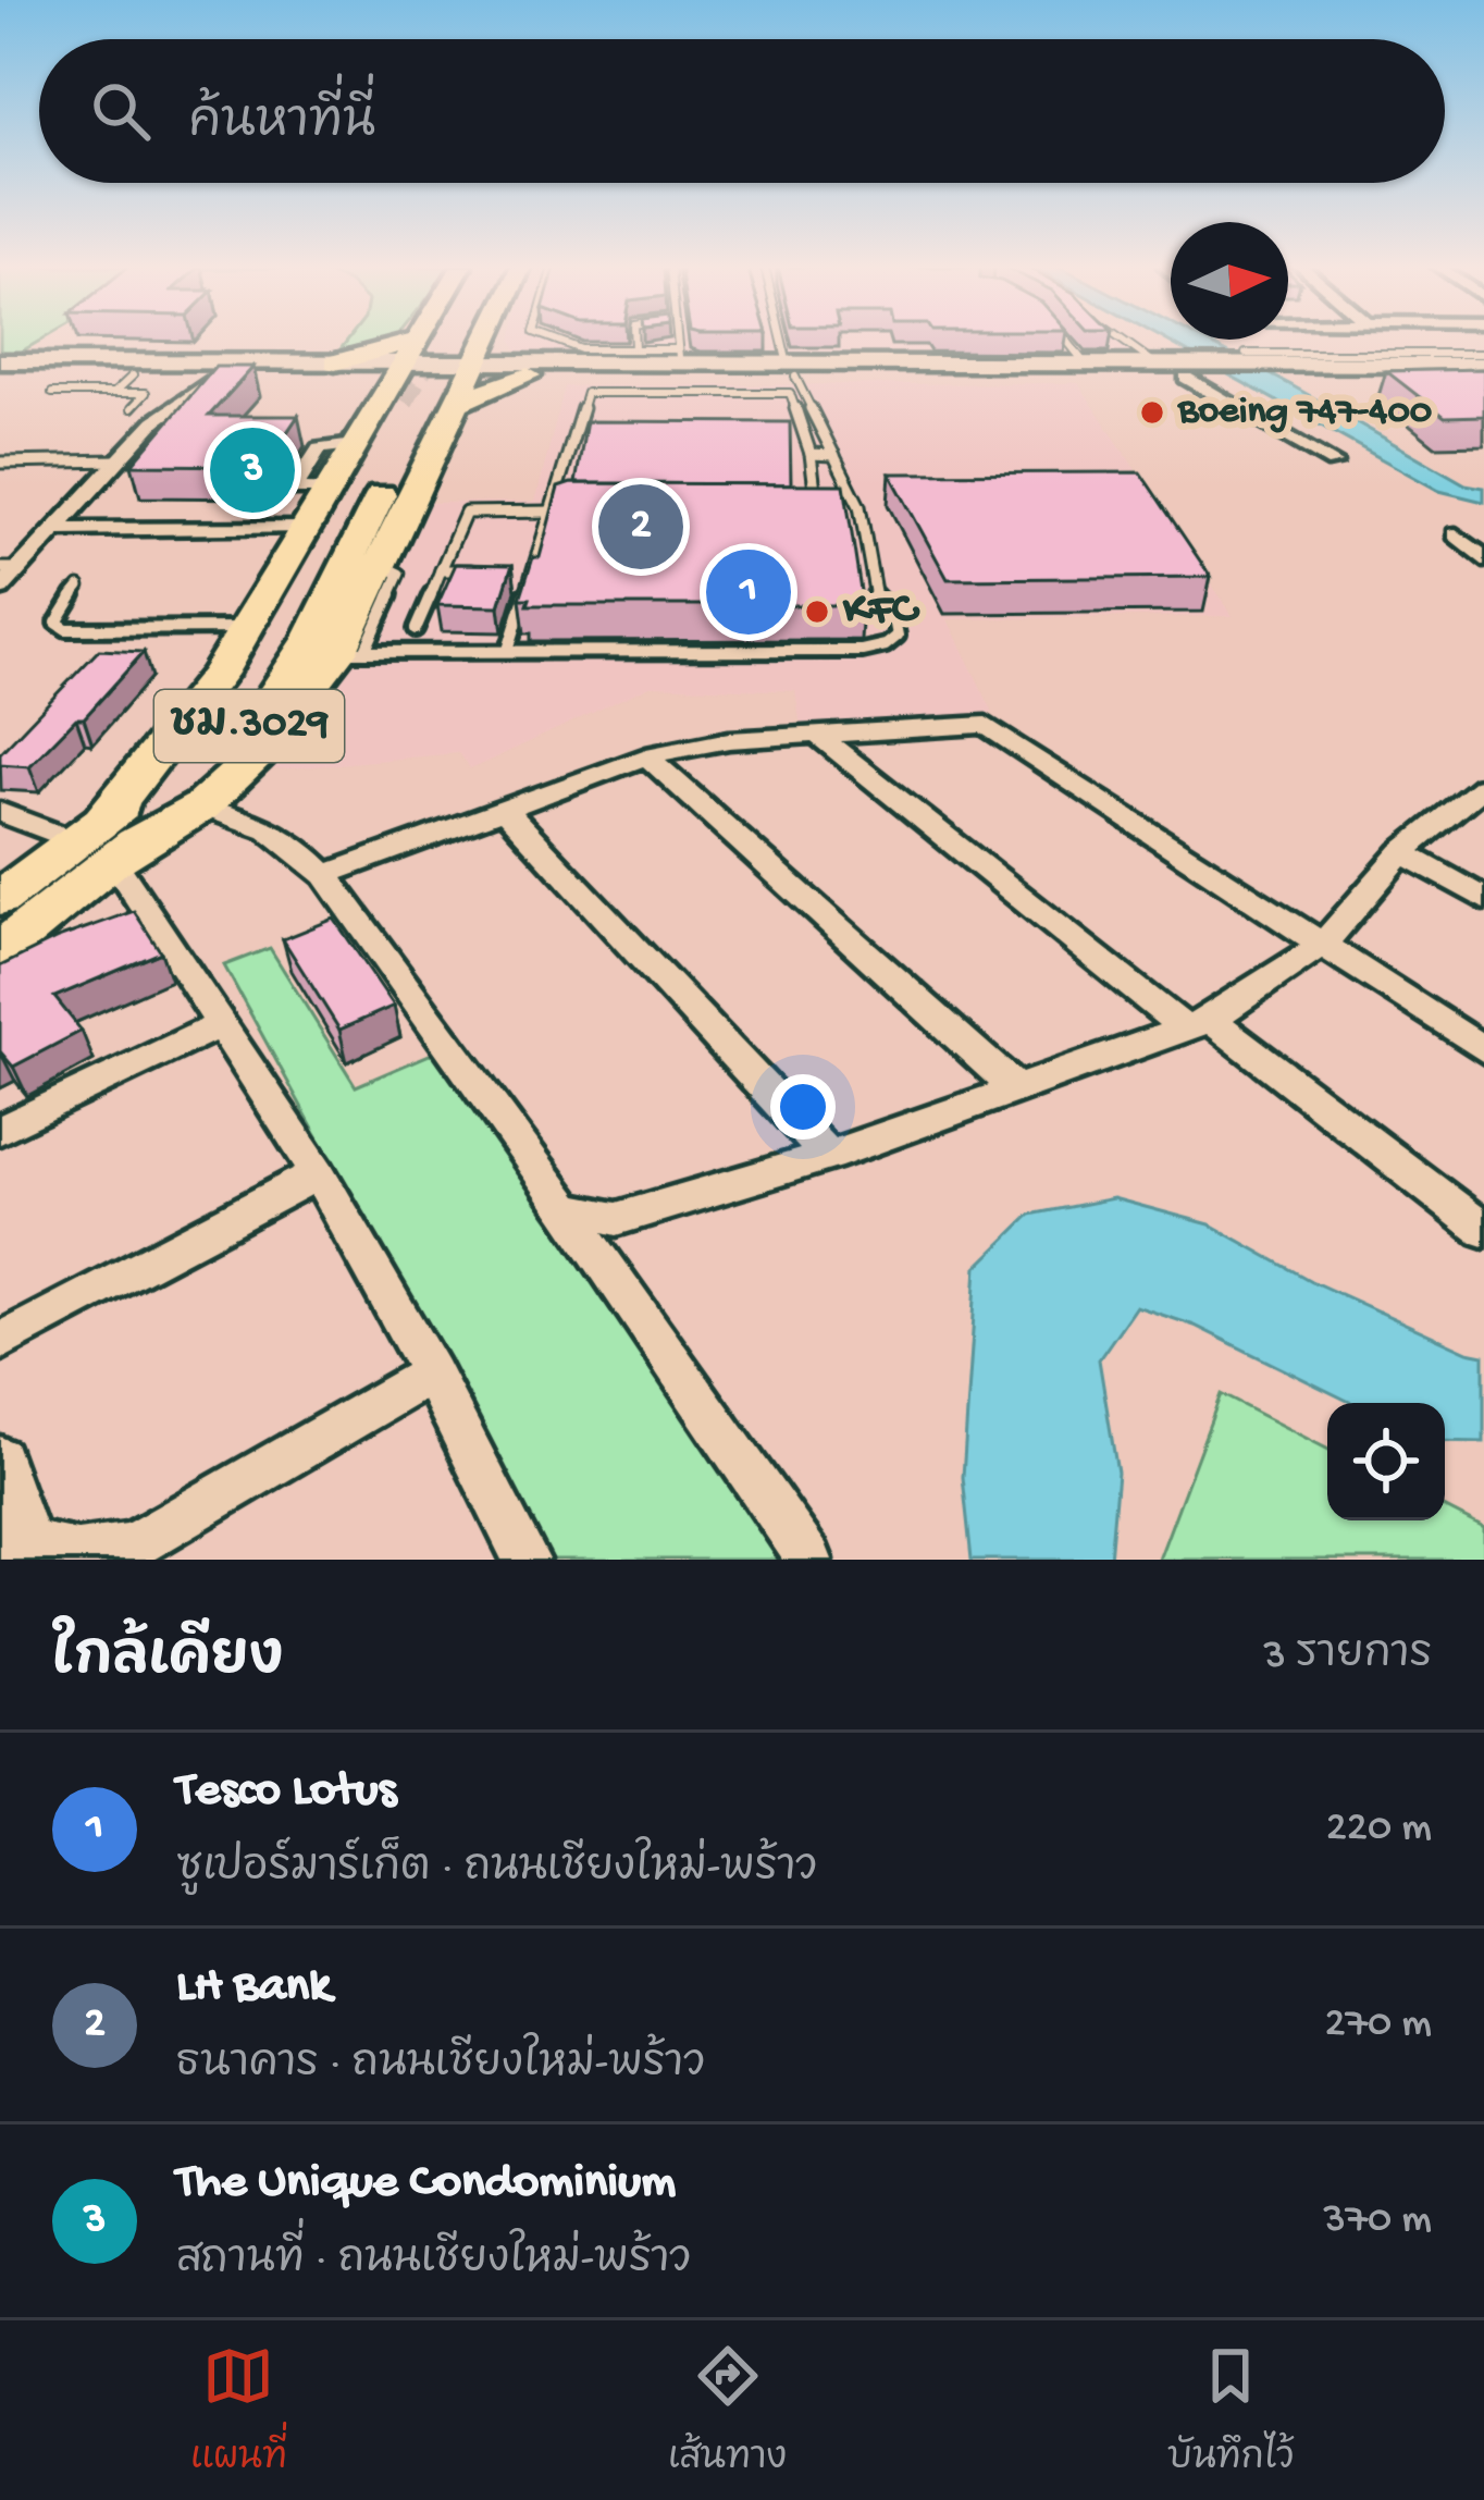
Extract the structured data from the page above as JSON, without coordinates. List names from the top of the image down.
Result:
{
  "streets": {
    "main road": ["ชม.3029"]
  },
  "places": ["Boeing 747-400", "KFC"],
  "north": "right",
  "page": {
    "search": "ค้นหาที่นี่",
    "pins": ["3", "2", "1"],
    "heading": ["ใกล้เคียง", "3 รายการ"],
    "list": [
      {
        "mark": "1",
        "name": "Tesco Lotus",
        "note": "ซูเปอร์มาร์เก็ต · ถนนเชียงใหม่-พร้าว",
        "value": "220 m"
      },
      {
        "mark": "2",
        "name": "LH Bank",
        "note": "ธนาคาร · ถนนเชียงใหม่-พร้าว",
        "value": "270 m"
      },
      {
        "mark": "3",
        "name": "The Unique Condominium",
        "note": "สถานที่ · ถนนเชียงใหม่-พร้าว",
        "value": "370 m"
      }
    ],
    "nav": ["แผนที่", "เส้นทาง", "บันทึกไว้"]
  }
}
